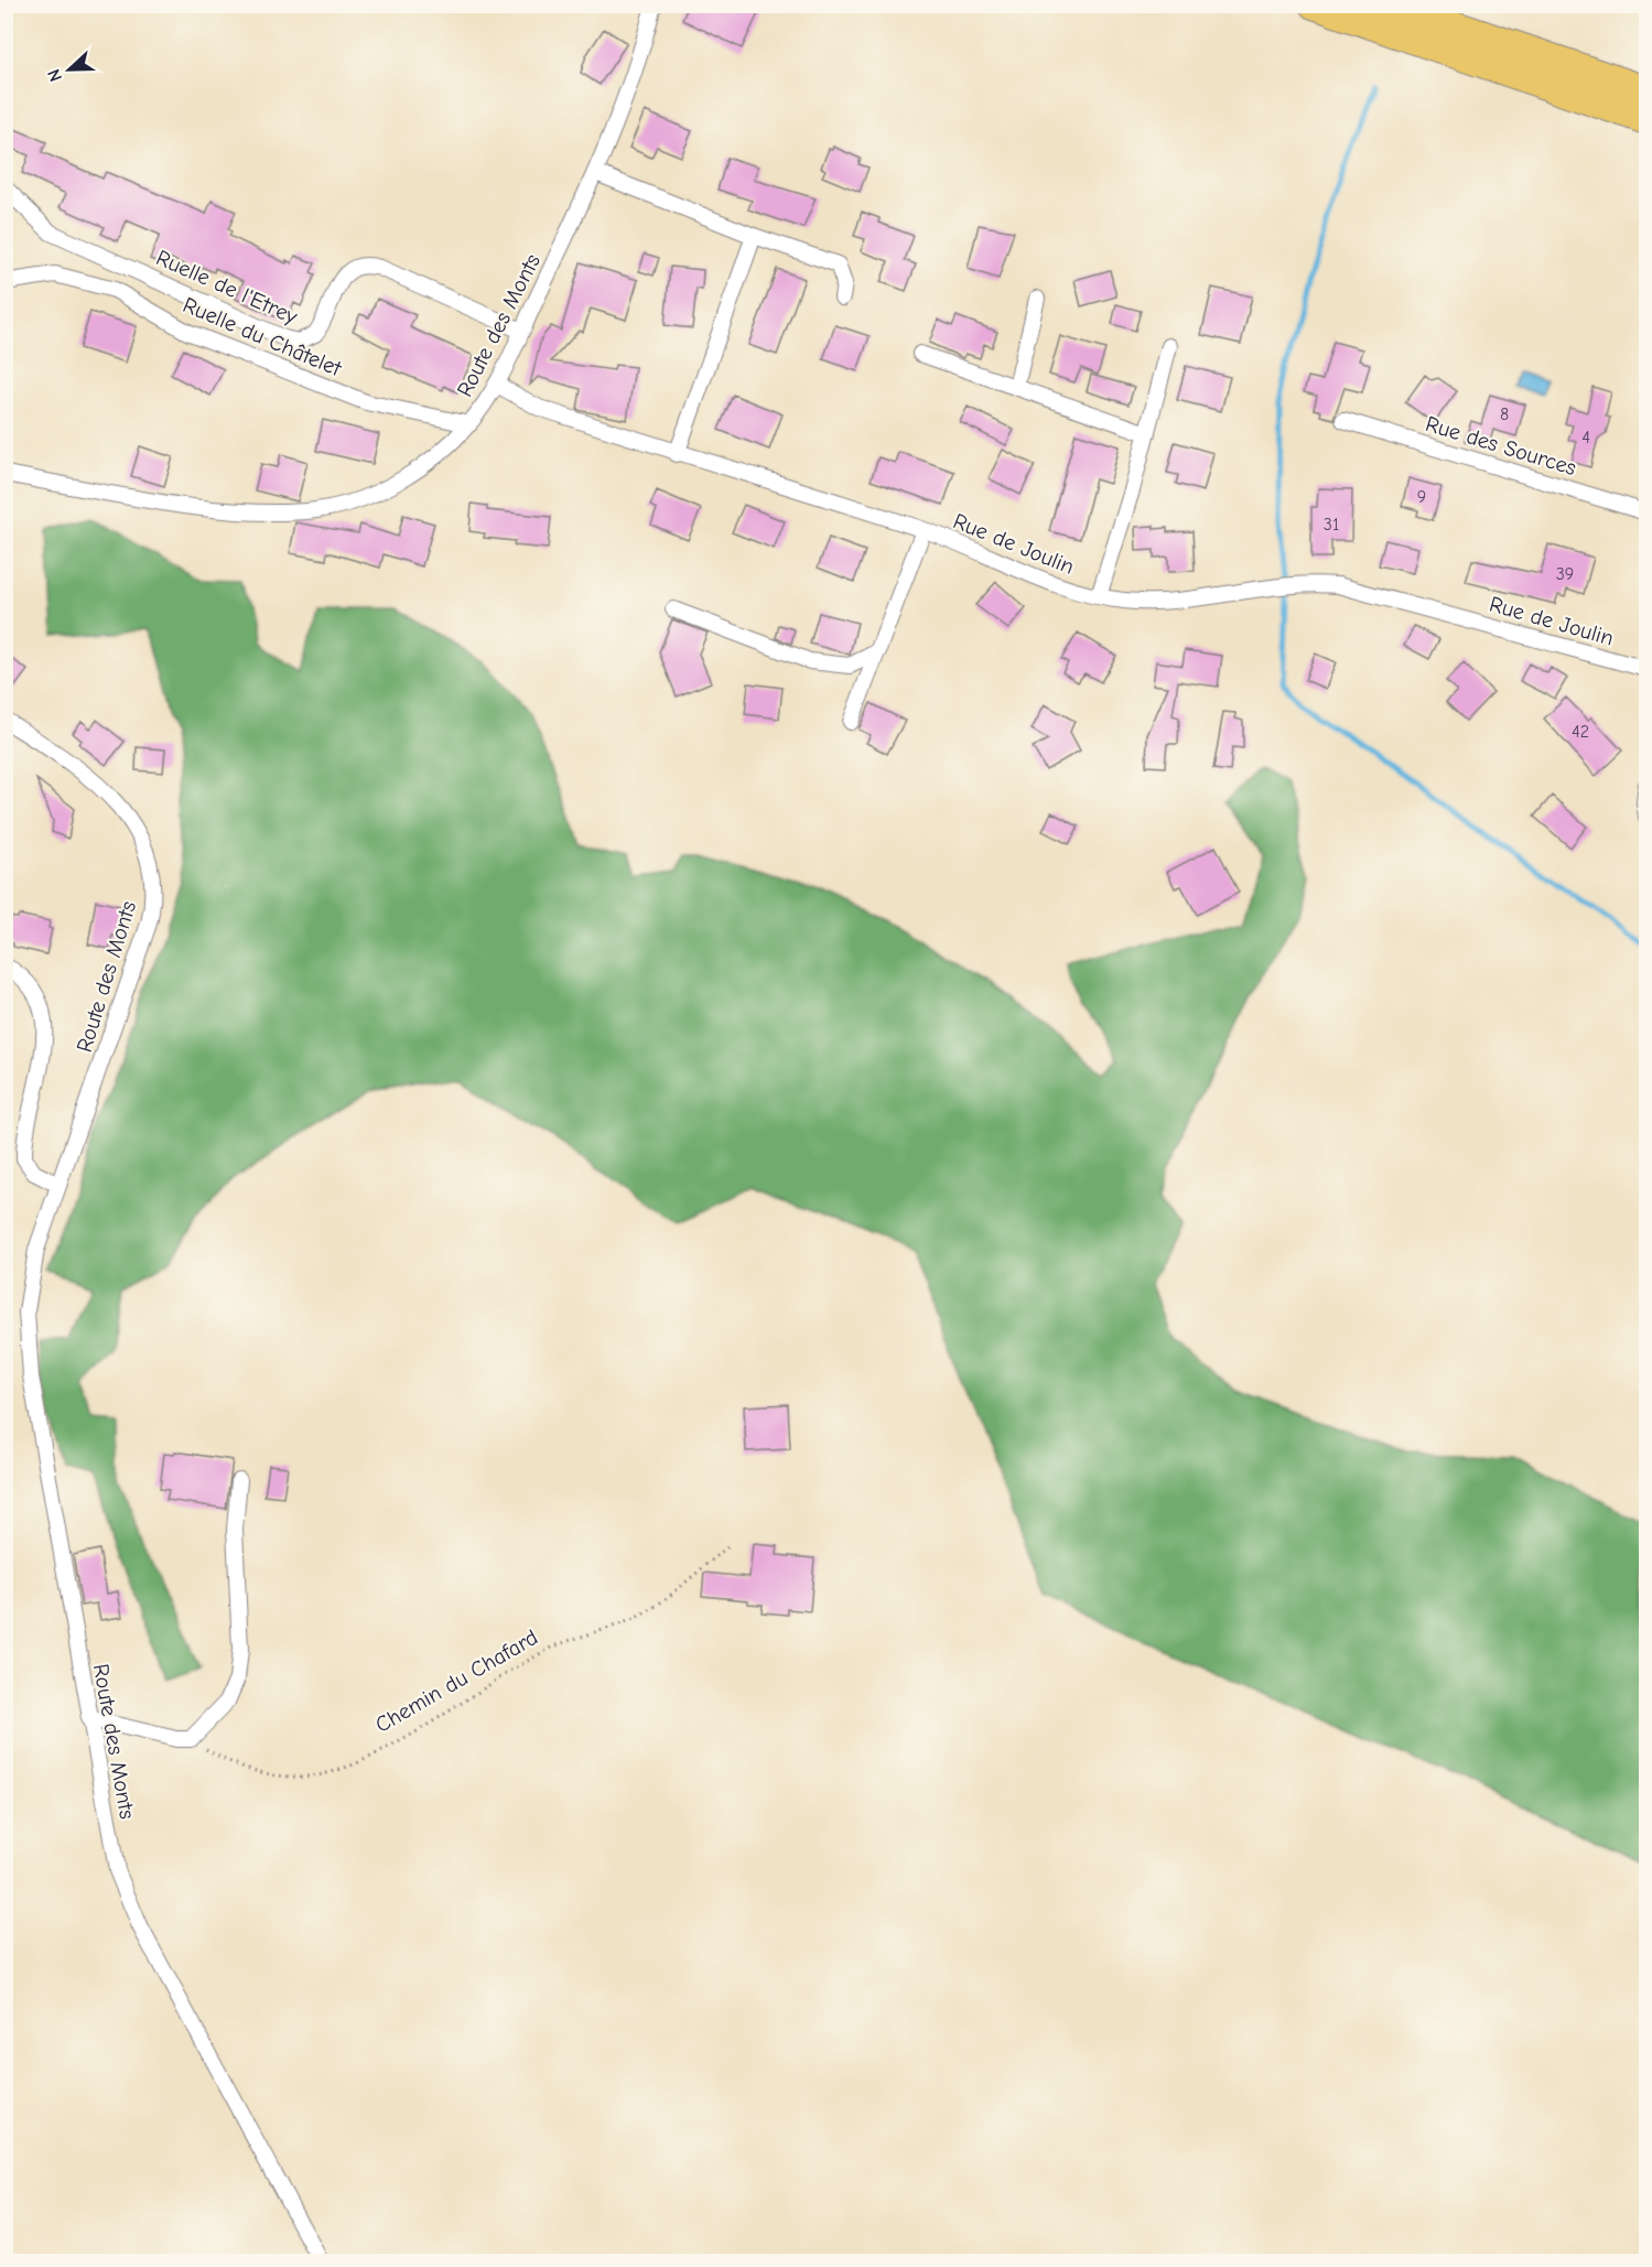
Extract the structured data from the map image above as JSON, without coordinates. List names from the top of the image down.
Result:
{
  "streets": {
    "street": [
      "Ruelle de l'Etrey",
      "Route des Monts",
      "Ruelle du Châtelet",
      "Rue des Sources",
      "Rue de Joulin"
    ],
    "path": ["Chemin du Chafard"]
  },
  "crossings": [
    ["Ruelle de l'Etrey", "Route des Monts"],
    ["Route des Monts", "Ruelle du Châtelet"],
    ["Route des Monts", "Rue de Joulin"]
  ],
  "house_numbers": [
    "8",
    "4",
    "9",
    "31",
    "39",
    "42"
  ],
  "north": "left"
}
